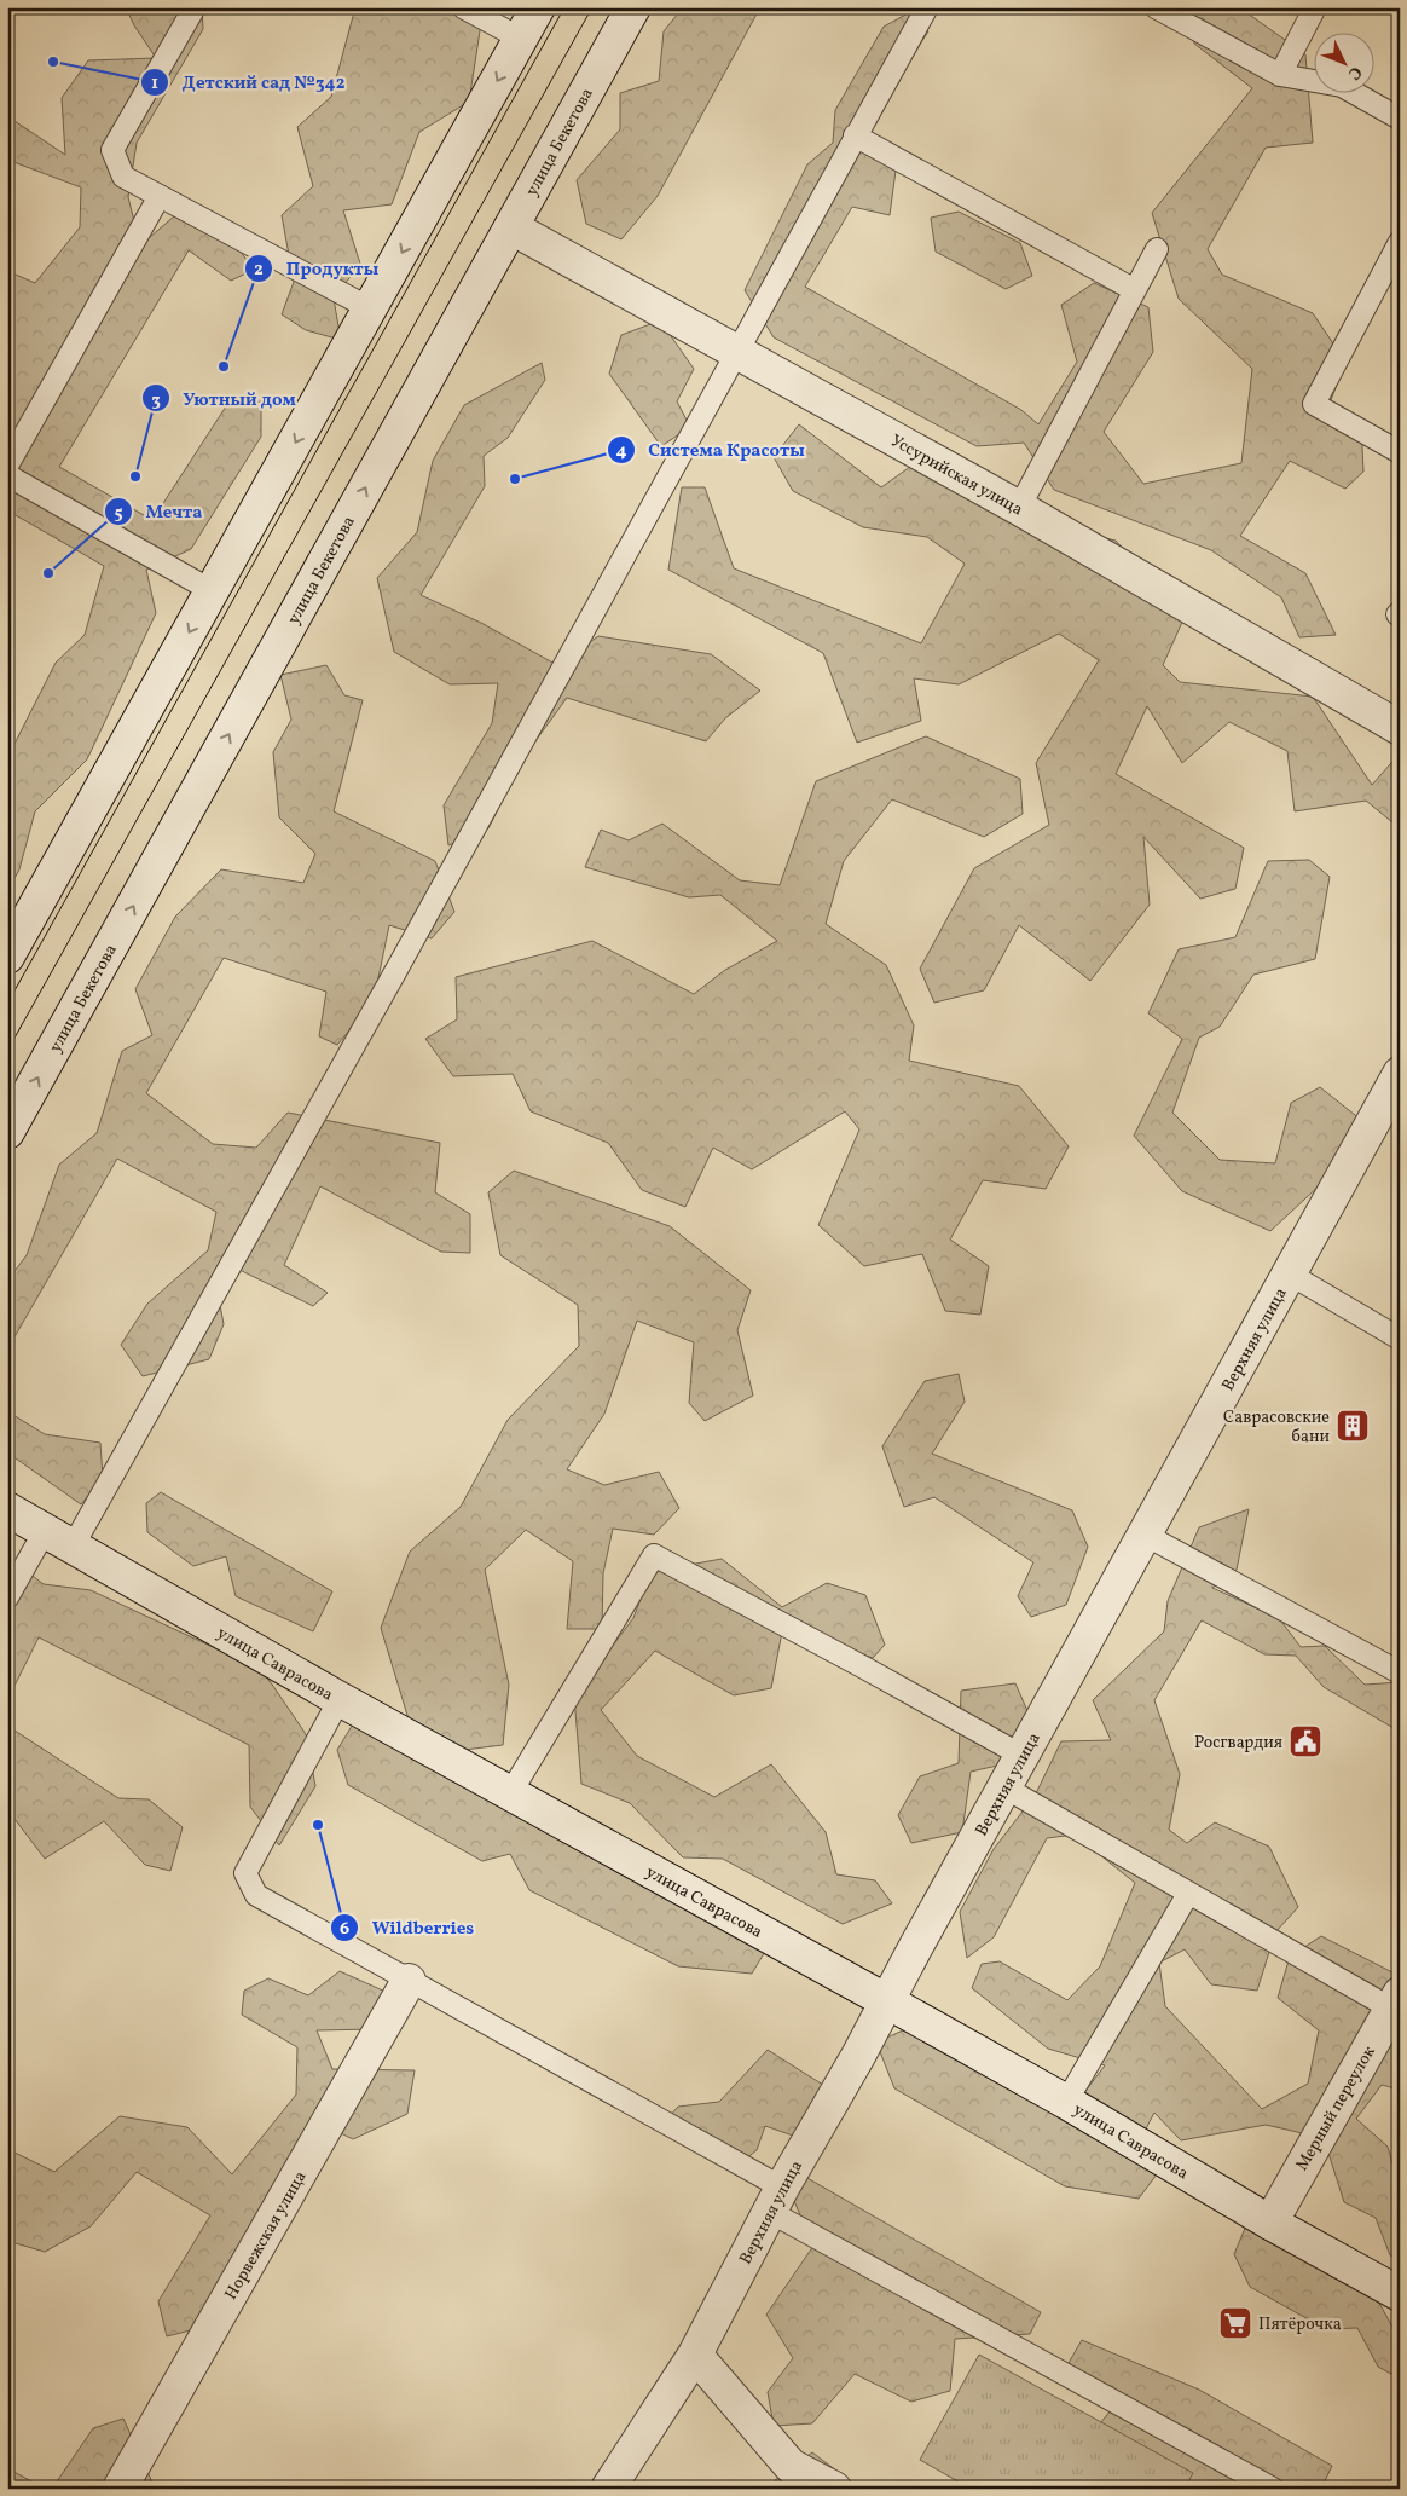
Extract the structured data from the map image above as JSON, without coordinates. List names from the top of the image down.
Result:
{
  "streets": {
    "street": [
      "улица Бекетова",
      "Уссурийская улица",
      "Верхняя улица",
      "улица Саврасова",
      "Мерный переулок",
      "Норвежская улица"
    ]
  },
  "crossings": [
    ["улица Бекетова", "Уссурийская улица"],
    ["Верхняя улица", "улица Саврасова"],
    ["улица Саврасова", "Мерный переулок"]
  ],
  "places": {
    "other": [
      "Детский сад №342",
      "Продукты",
      "Уютный дом",
      "Система Красоты",
      "Мечта",
      "Wildberries"
    ],
    "building": ["Саврасовские бани"],
    "public building": ["Росгвардия"],
    "supermarket": ["Пятёрочка"]
  },
  "north": "bottom right"
}
